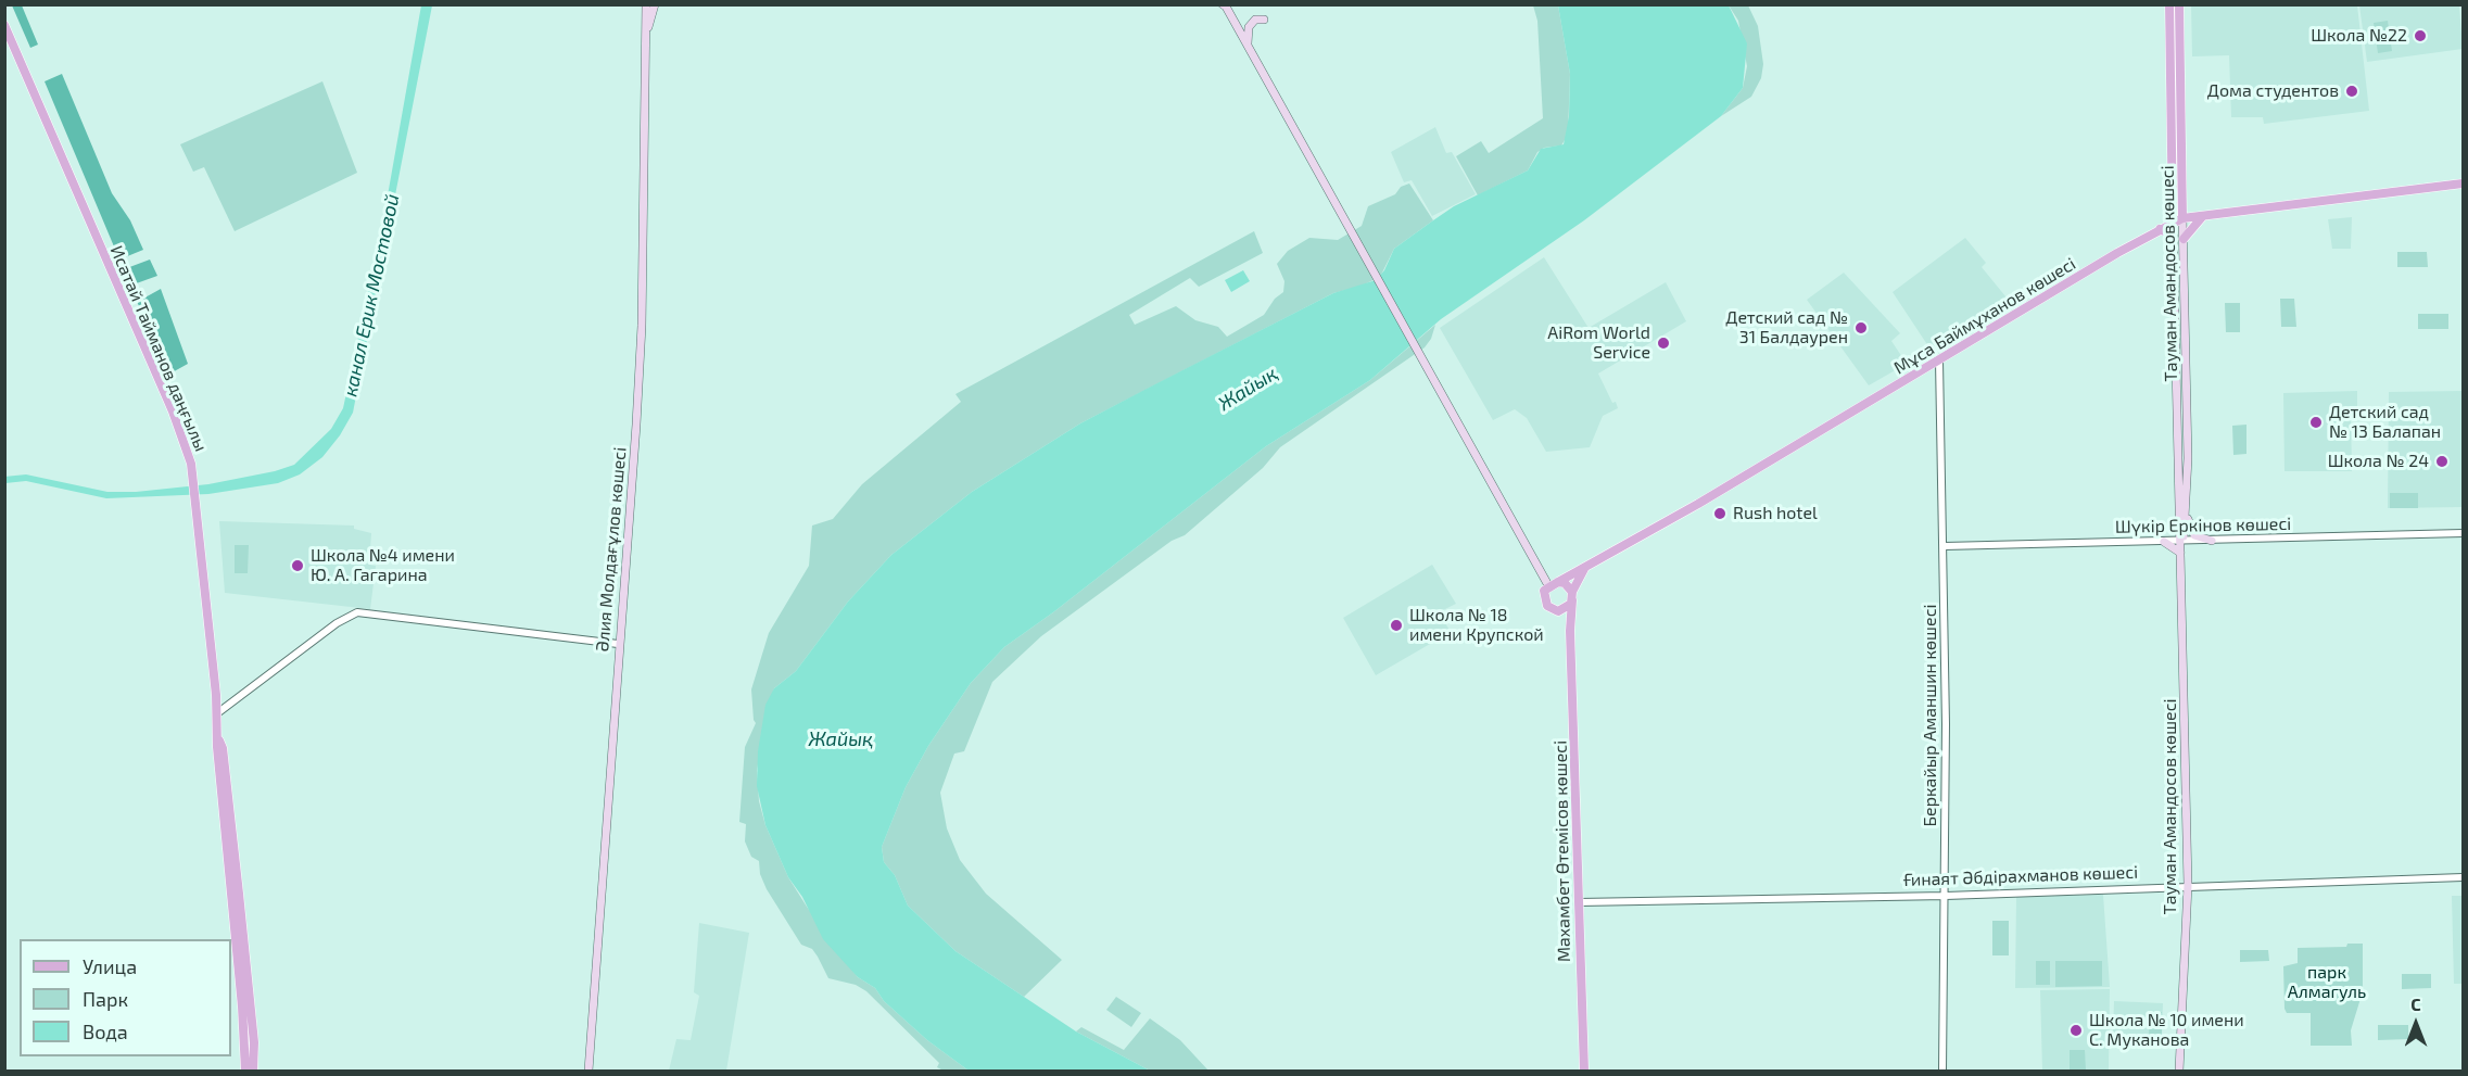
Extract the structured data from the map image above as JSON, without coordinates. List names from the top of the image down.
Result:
{
  "streets": {
    "main road": [
      "Тауман Амандосов көшесі",
      "Мұса Баймұханов көшесі",
      "Исатай Тайманов даңғылы",
      "Әлия Молдағұлов көшесі",
      "Махамбет Өтемісов көшесі"
    ],
    "street": ["Шүкір Еркінов көшесі", "Беркайыр Аманшин көшесі", "Ғинаят Әбдірахманов көшесі"]
  },
  "crossings": [
    ["Тауман Амандосов көшесі", "Мұса Баймұханов көшесі"],
    ["Тауман Амандосов көшесі", "Шүкір Еркінов көшесі"],
    ["Тауман Амандосов көшесі", "Ғинаят Әбдірахманов көшесі"],
    ["Мұса Баймұханов көшесі", "Беркайыр Аманшин көшесі"],
    ["Мұса Баймұханов көшесі", "Махамбет Өтемісов көшесі"],
    ["Шүкір Еркінов көшесі", "Беркайыр Аманшин көшесі"],
    ["Беркайыр Аманшин көшесі", "Ғинаят Әбдірахманов көшесі"],
    ["Махамбет Өтемісов көшесі", "Ғинаят Әбдірахманов көшесі"]
  ],
  "water": ["канал Ерик Мостовой", "Жайық"],
  "parks": ["парк Алмагуль"],
  "places": [
    "Школа №22",
    "Дома студентов",
    "Детский сад № 31 Балдаурен",
    "AiRom World Service",
    "Детский сад № 13 Балапан",
    "Школа № 24",
    "Rush hotel",
    "Школа №4 имени Ю. А. Гагарина",
    "Школа № 18 имени Крупской",
    "Школа № 10 имени С. Муканова"
  ],
  "legend": ["Улица", "Парк", "Вода"],
  "north": "top"
}
